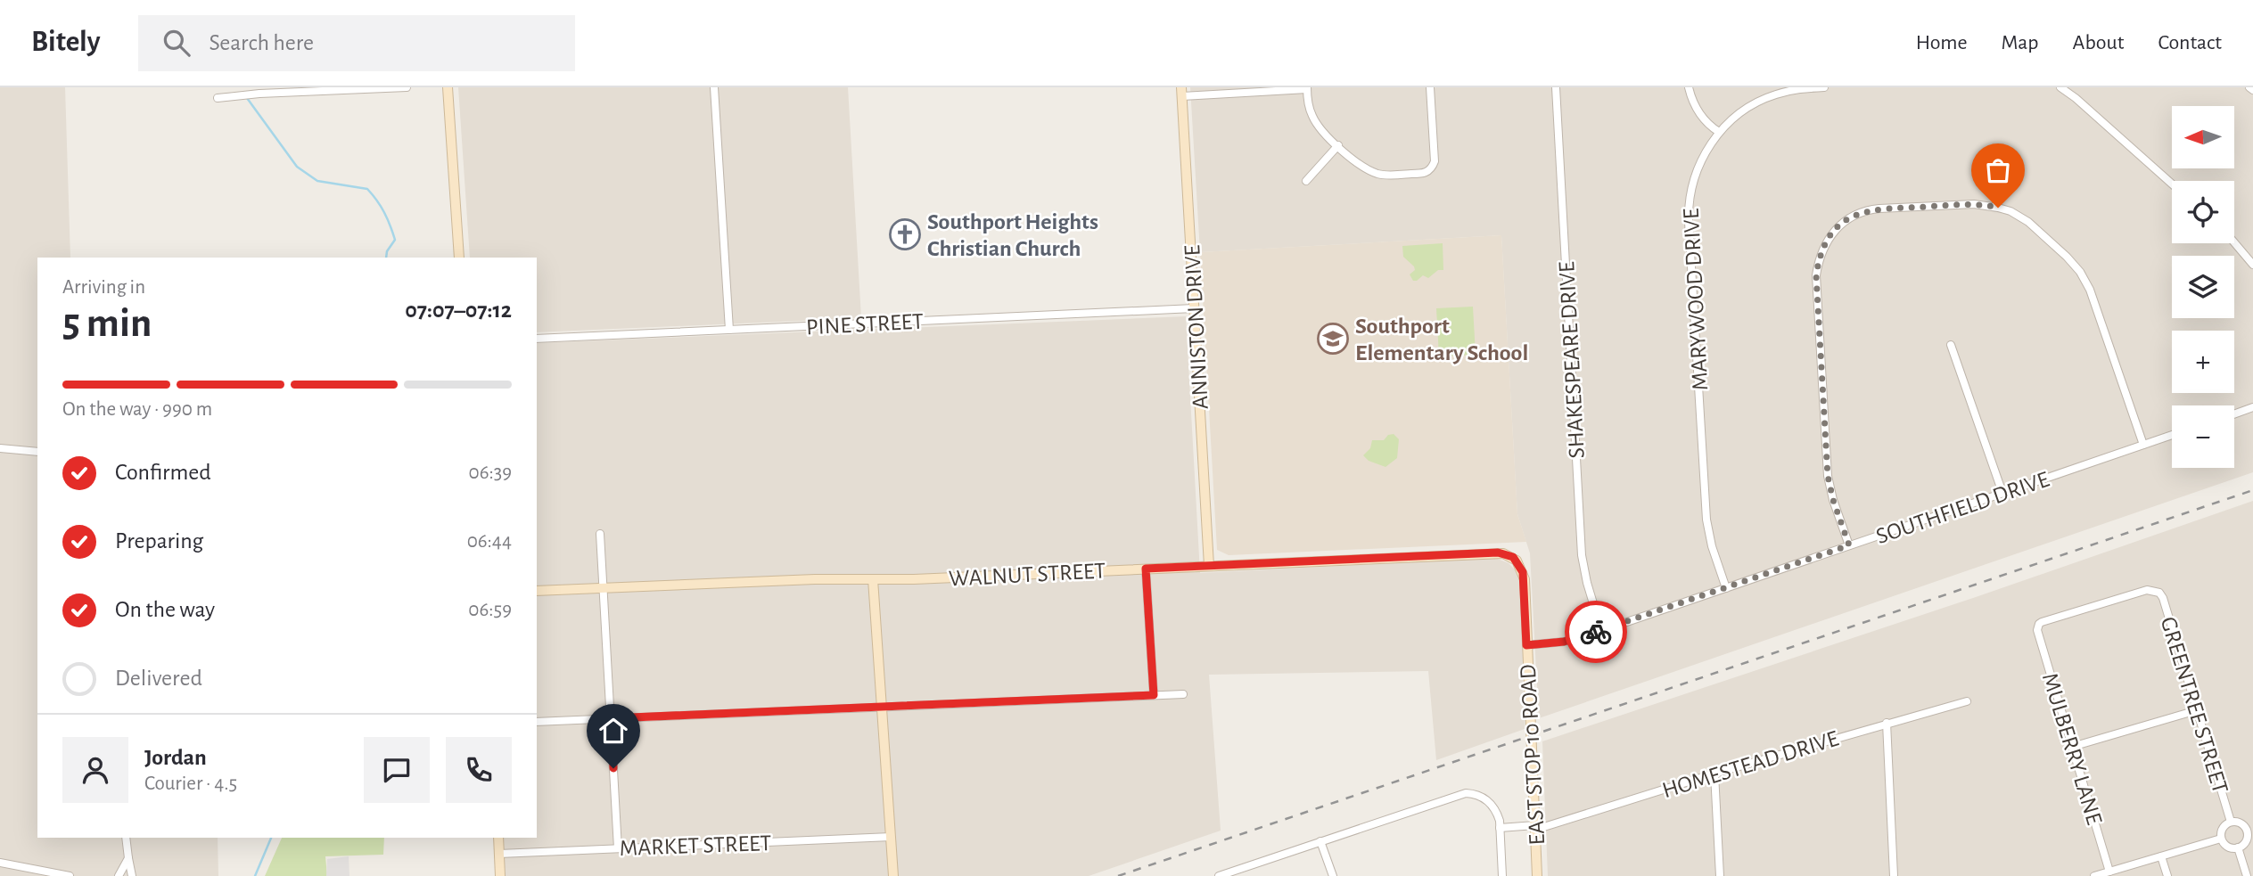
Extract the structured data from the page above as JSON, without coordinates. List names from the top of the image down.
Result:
{
  "streets": {
    "street": [
      "MARYWOOD DRIVE",
      "PINE STREET",
      "ANNISTON DRIVE",
      "SHAKESPEARE DRIVE",
      "SOUTHFIELD DRIVE",
      "WALNUT STREET",
      "GREENTREE STREET",
      "MULBERRY LANE",
      "EAST STOP 10 ROAD",
      "HOMESTEAD DRIVE",
      "MARKET STREET"
    ]
  },
  "crossings": [
    ["MARYWOOD DRIVE", "SOUTHFIELD DRIVE"],
    ["PINE STREET", "ANNISTON DRIVE"],
    ["ANNISTON DRIVE", "WALNUT STREET"],
    ["SHAKESPEARE DRIVE", "SOUTHFIELD DRIVE"],
    ["SOUTHFIELD DRIVE", "EAST STOP 10 ROAD"],
    ["WALNUT STREET", "EAST STOP 10 ROAD"],
    ["GREENTREE STREET", "MULBERRY LANE"],
    ["EAST STOP 10 ROAD", "HOMESTEAD DRIVE"]
  ],
  "places": {
    "church": ["Southport Heights Christian Church"],
    "school or university": ["Southport Elementary School"]
  },
  "north": "left",
  "page": {
    "header": "Bitely",
    "search": "Search here",
    "nav": [
      "Home",
      "Map",
      "About",
      "Contact"
    ],
    "map_buttons": ["+", "−"],
    "heading": ["5 min", "Arriving in", "07:07–07:12"],
    "panel": ["Jordan", "Courier · 4.5"],
    "bar": "On the way · 990 m",
    "list": [
      ["Confirmed", "06:39"],
      ["Preparing", "06:44"],
      ["On the way", "06:59"],
      "Delivered"
    ]
  }
}
